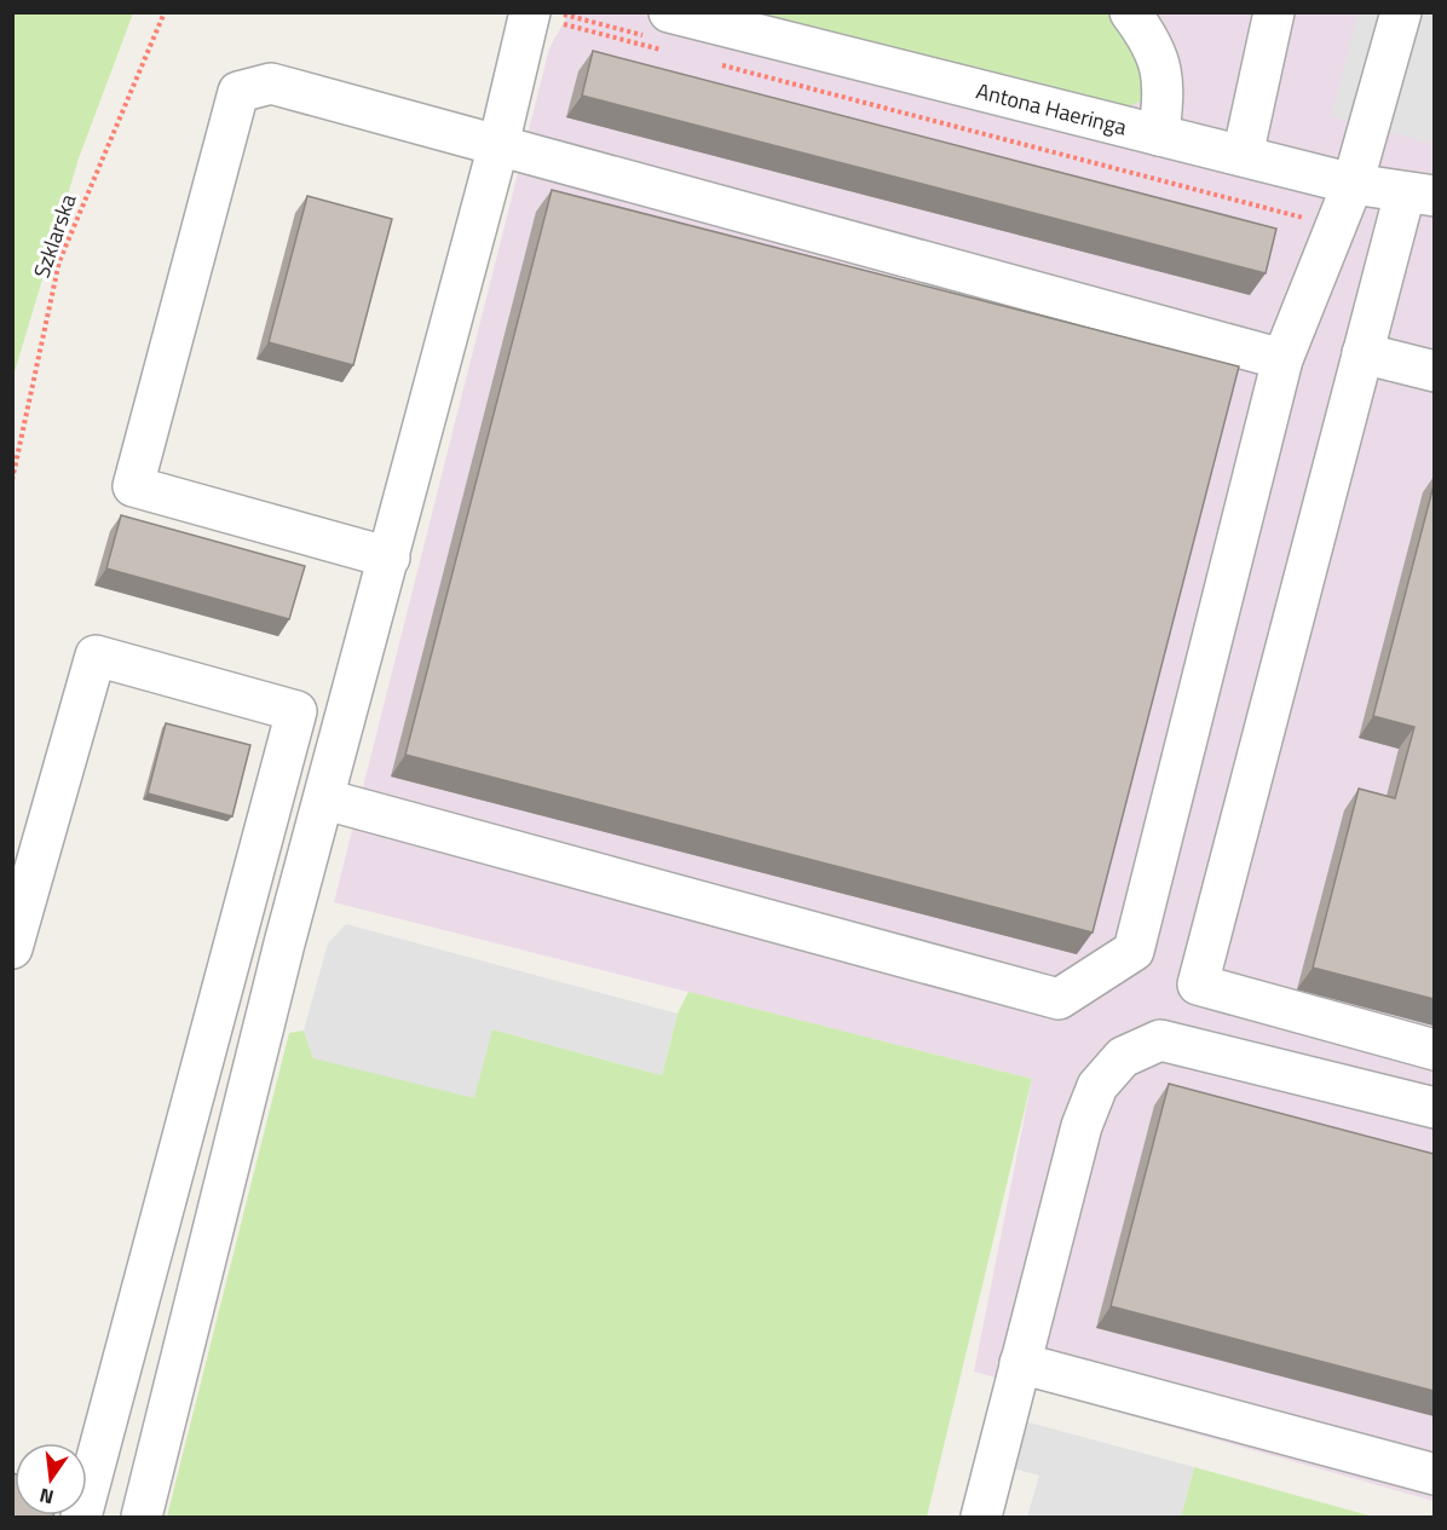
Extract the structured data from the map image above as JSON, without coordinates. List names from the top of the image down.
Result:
{
  "streets": {
    "street": ["Antona Haeringa"],
    "path": ["Szklarska"]
  },
  "north": "bottom"
}
